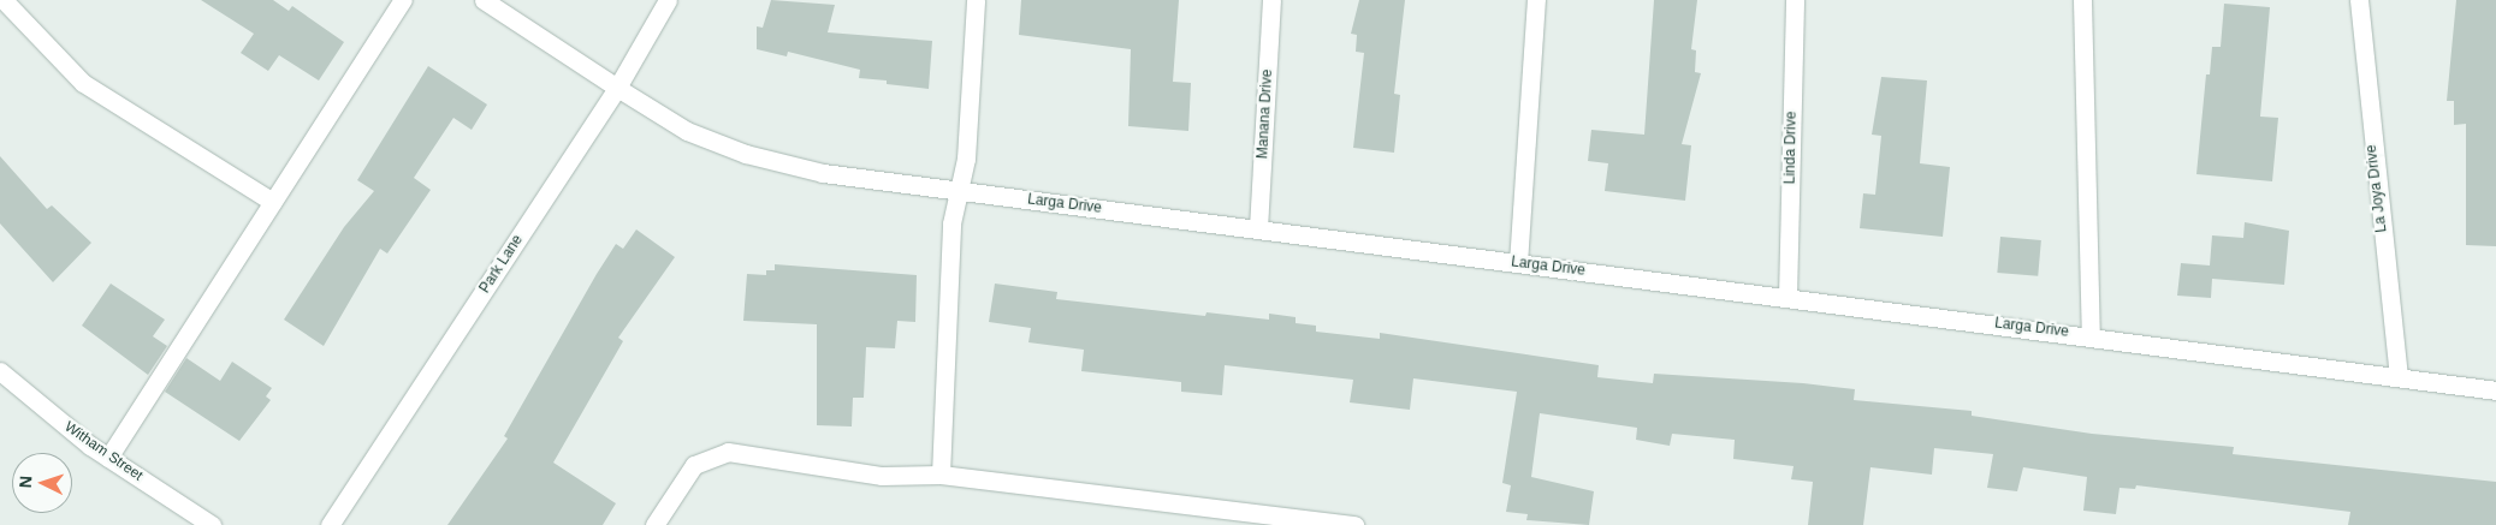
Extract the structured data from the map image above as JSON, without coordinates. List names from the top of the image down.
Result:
{
  "streets": {
    "street": [
      "Manana Drive",
      "Linda Drive",
      "La Joya Drive",
      "Larga Drive",
      "Park Lane",
      "Witham Street"
    ]
  },
  "crossings": [
    ["Manana Drive", "Larga Drive"],
    ["Linda Drive", "Larga Drive"],
    ["La Joya Drive", "Larga Drive"],
    ["Larga Drive", "Park Lane"]
  ],
  "north": "left"
}
